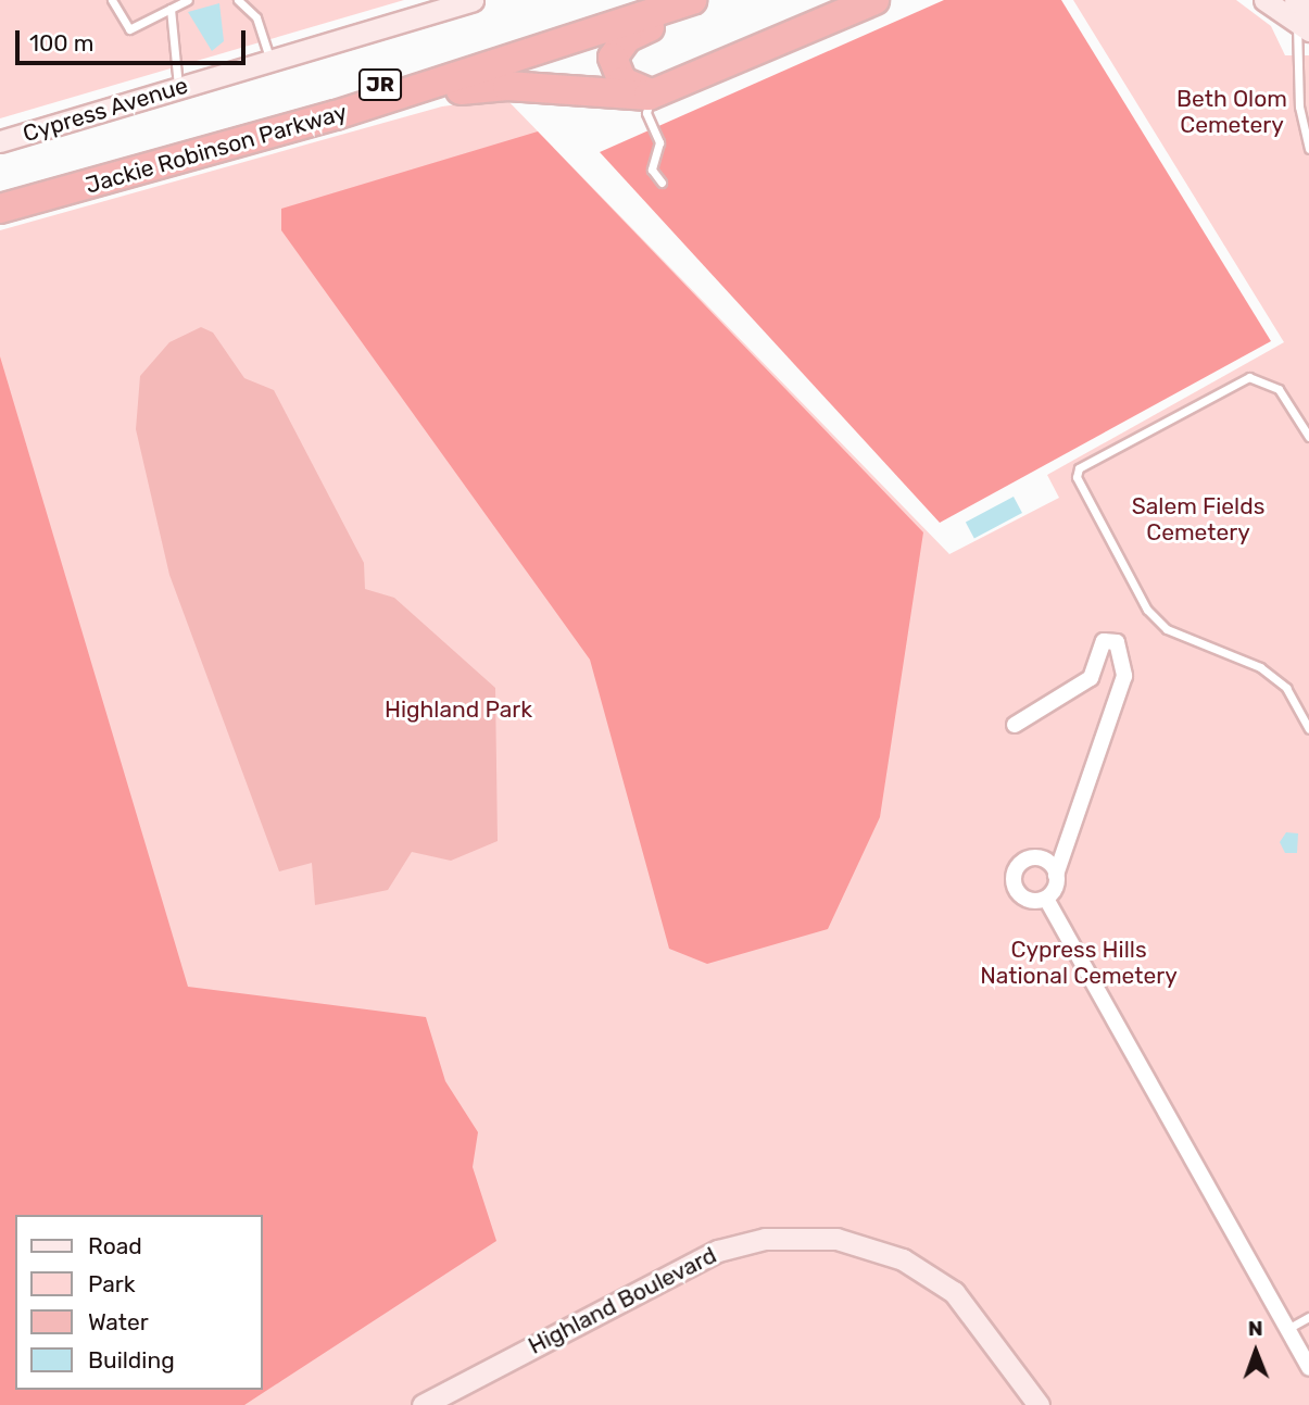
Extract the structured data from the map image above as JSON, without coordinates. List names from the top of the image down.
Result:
{
  "streets": {
    "highway": ["JR", "Jackie Robinson Parkway"],
    "main road": ["Cypress Avenue", "Highland Boulevard"]
  },
  "parks": [
    "Beth Olom Cemetery",
    "Salem Fields Cemetery",
    "Highland Park",
    "Cypress Hills National Cemetery"
  ],
  "legend": [
    "Road",
    "Park",
    "Water",
    "Building"
  ],
  "scale_bar": "100 m",
  "north": "top"
}
